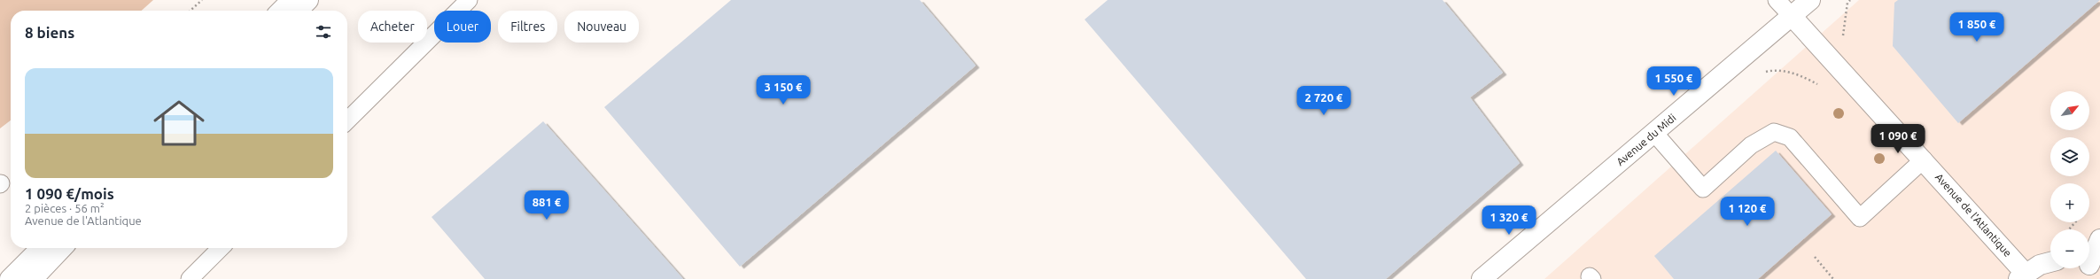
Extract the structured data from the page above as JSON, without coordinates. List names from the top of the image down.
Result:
{
  "streets": {
    "street": ["Avenue du Midi", "Avenue de l'Atlantique"]
  },
  "crossings": [
    ["Avenue du Midi", "Avenue de l'Atlantique"]
  ],
  "north": "top right",
  "page": {
    "chip": [
      "Acheter",
      "Louer",
      "Filtres",
      "Nouveau"
    ],
    "heading": "8 biens",
    "price": [
      "1 850 €",
      "1 550 €",
      "3 150 €",
      "2 720 €",
      "1 090 €",
      "881 €",
      "1 120 €",
      "1 320 €"
    ],
    "list": [
      {
        "name": "1 090 €/mois",
        "note": "2 pièces · 56 m² · Avenue de l'Atlantique"
      }
    ],
    "map_buttons": ["+", "−"]
  }
}
